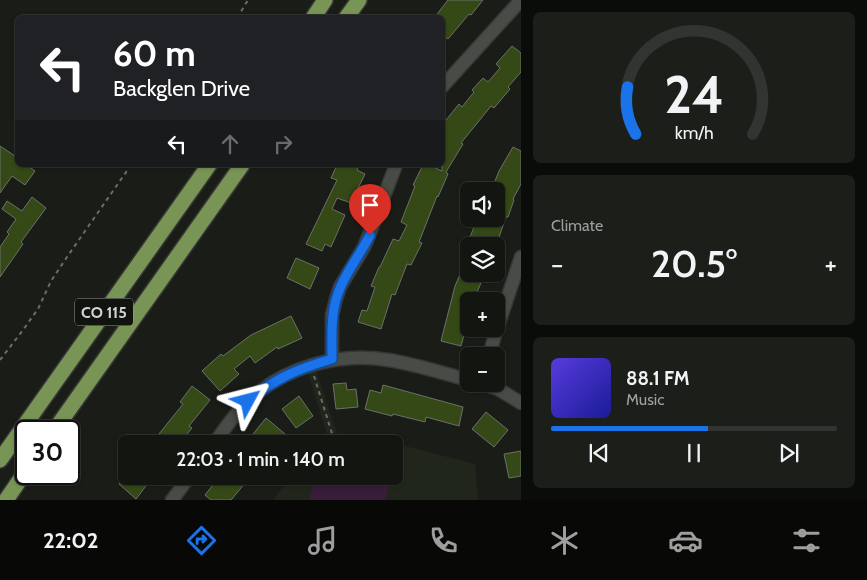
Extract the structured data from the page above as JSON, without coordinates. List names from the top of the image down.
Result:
{
  "streets": {
    "highway": ["CO 115"]
  },
  "page": {
    "turn": ["60 m", "Backglen Drive"],
    "tile": "Climate",
    "map_buttons": ["+", "−"],
    "heat": ["−", "20.5°", "+"],
    "song": ["88.1 FM", "Music"],
    "limit": "30",
    "trip": "22:03 · 1 min · 140 m",
    "tabs": "22:02",
    "gauge": ["24", "km/h"]
  }
}
